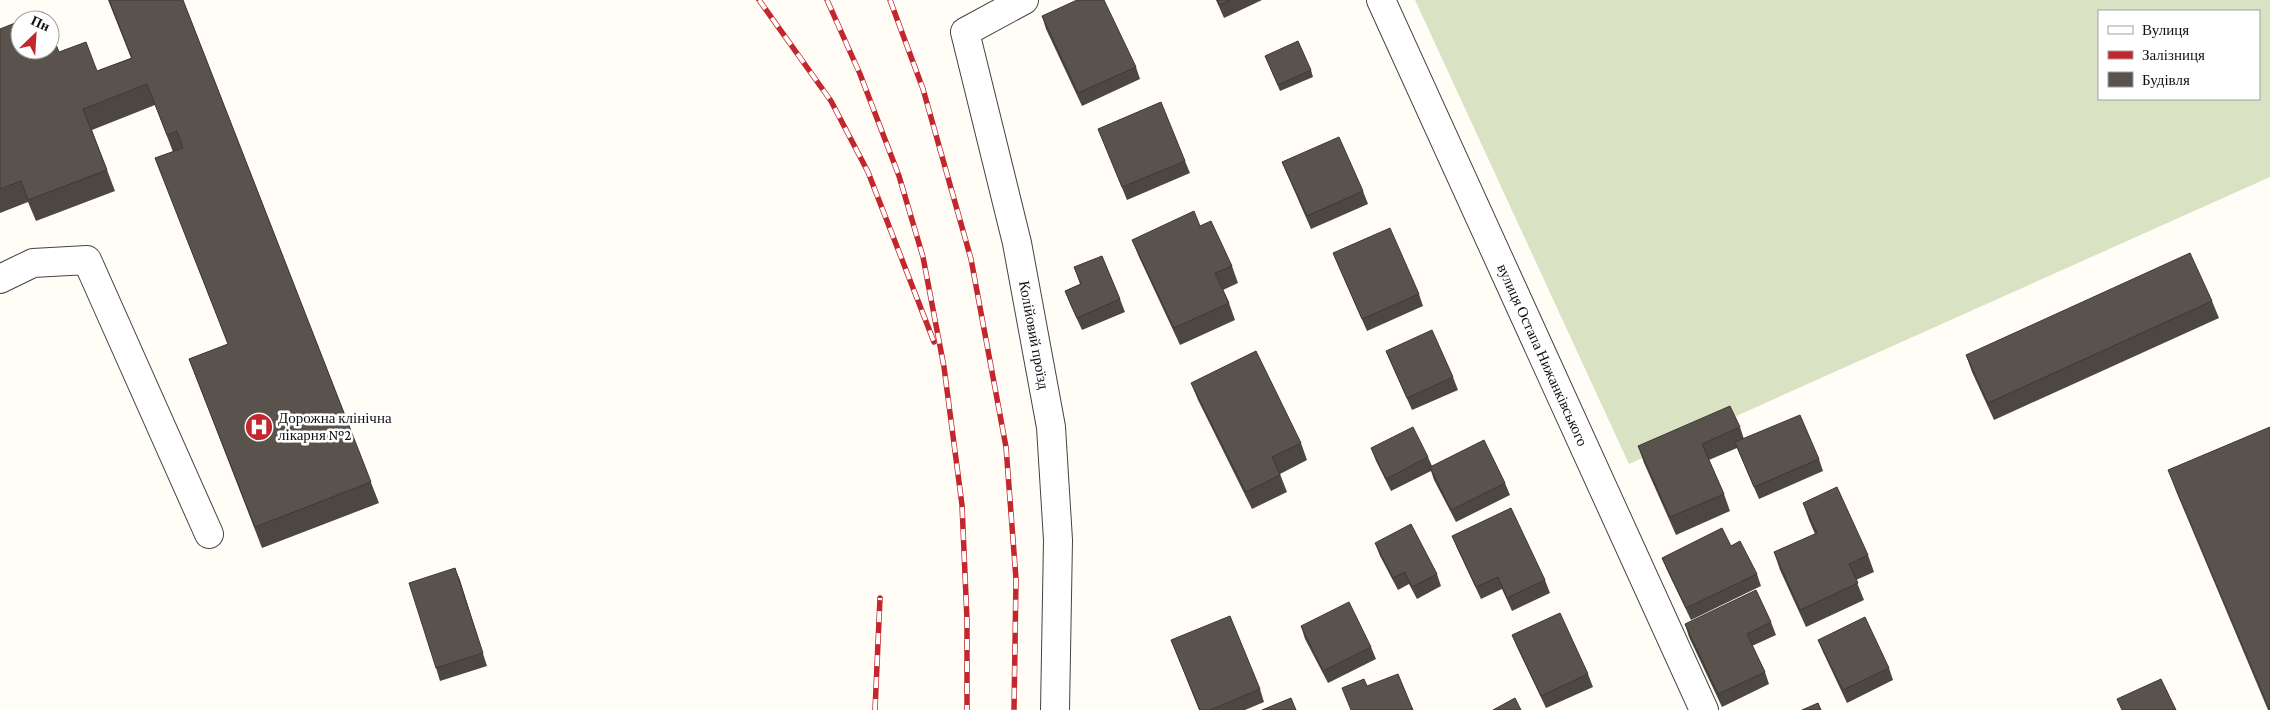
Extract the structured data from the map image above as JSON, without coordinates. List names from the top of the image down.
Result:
{
  "streets": {
    "street": ["Колійовий проїзд", "вулиця Остапа Нижанківського"]
  },
  "places": {
    "hospital": ["Дорожна клінічна лікарня №2"]
  },
  "legend": ["Вулиця", "Залізниця", "Будівля"],
  "north": "top right"
}
